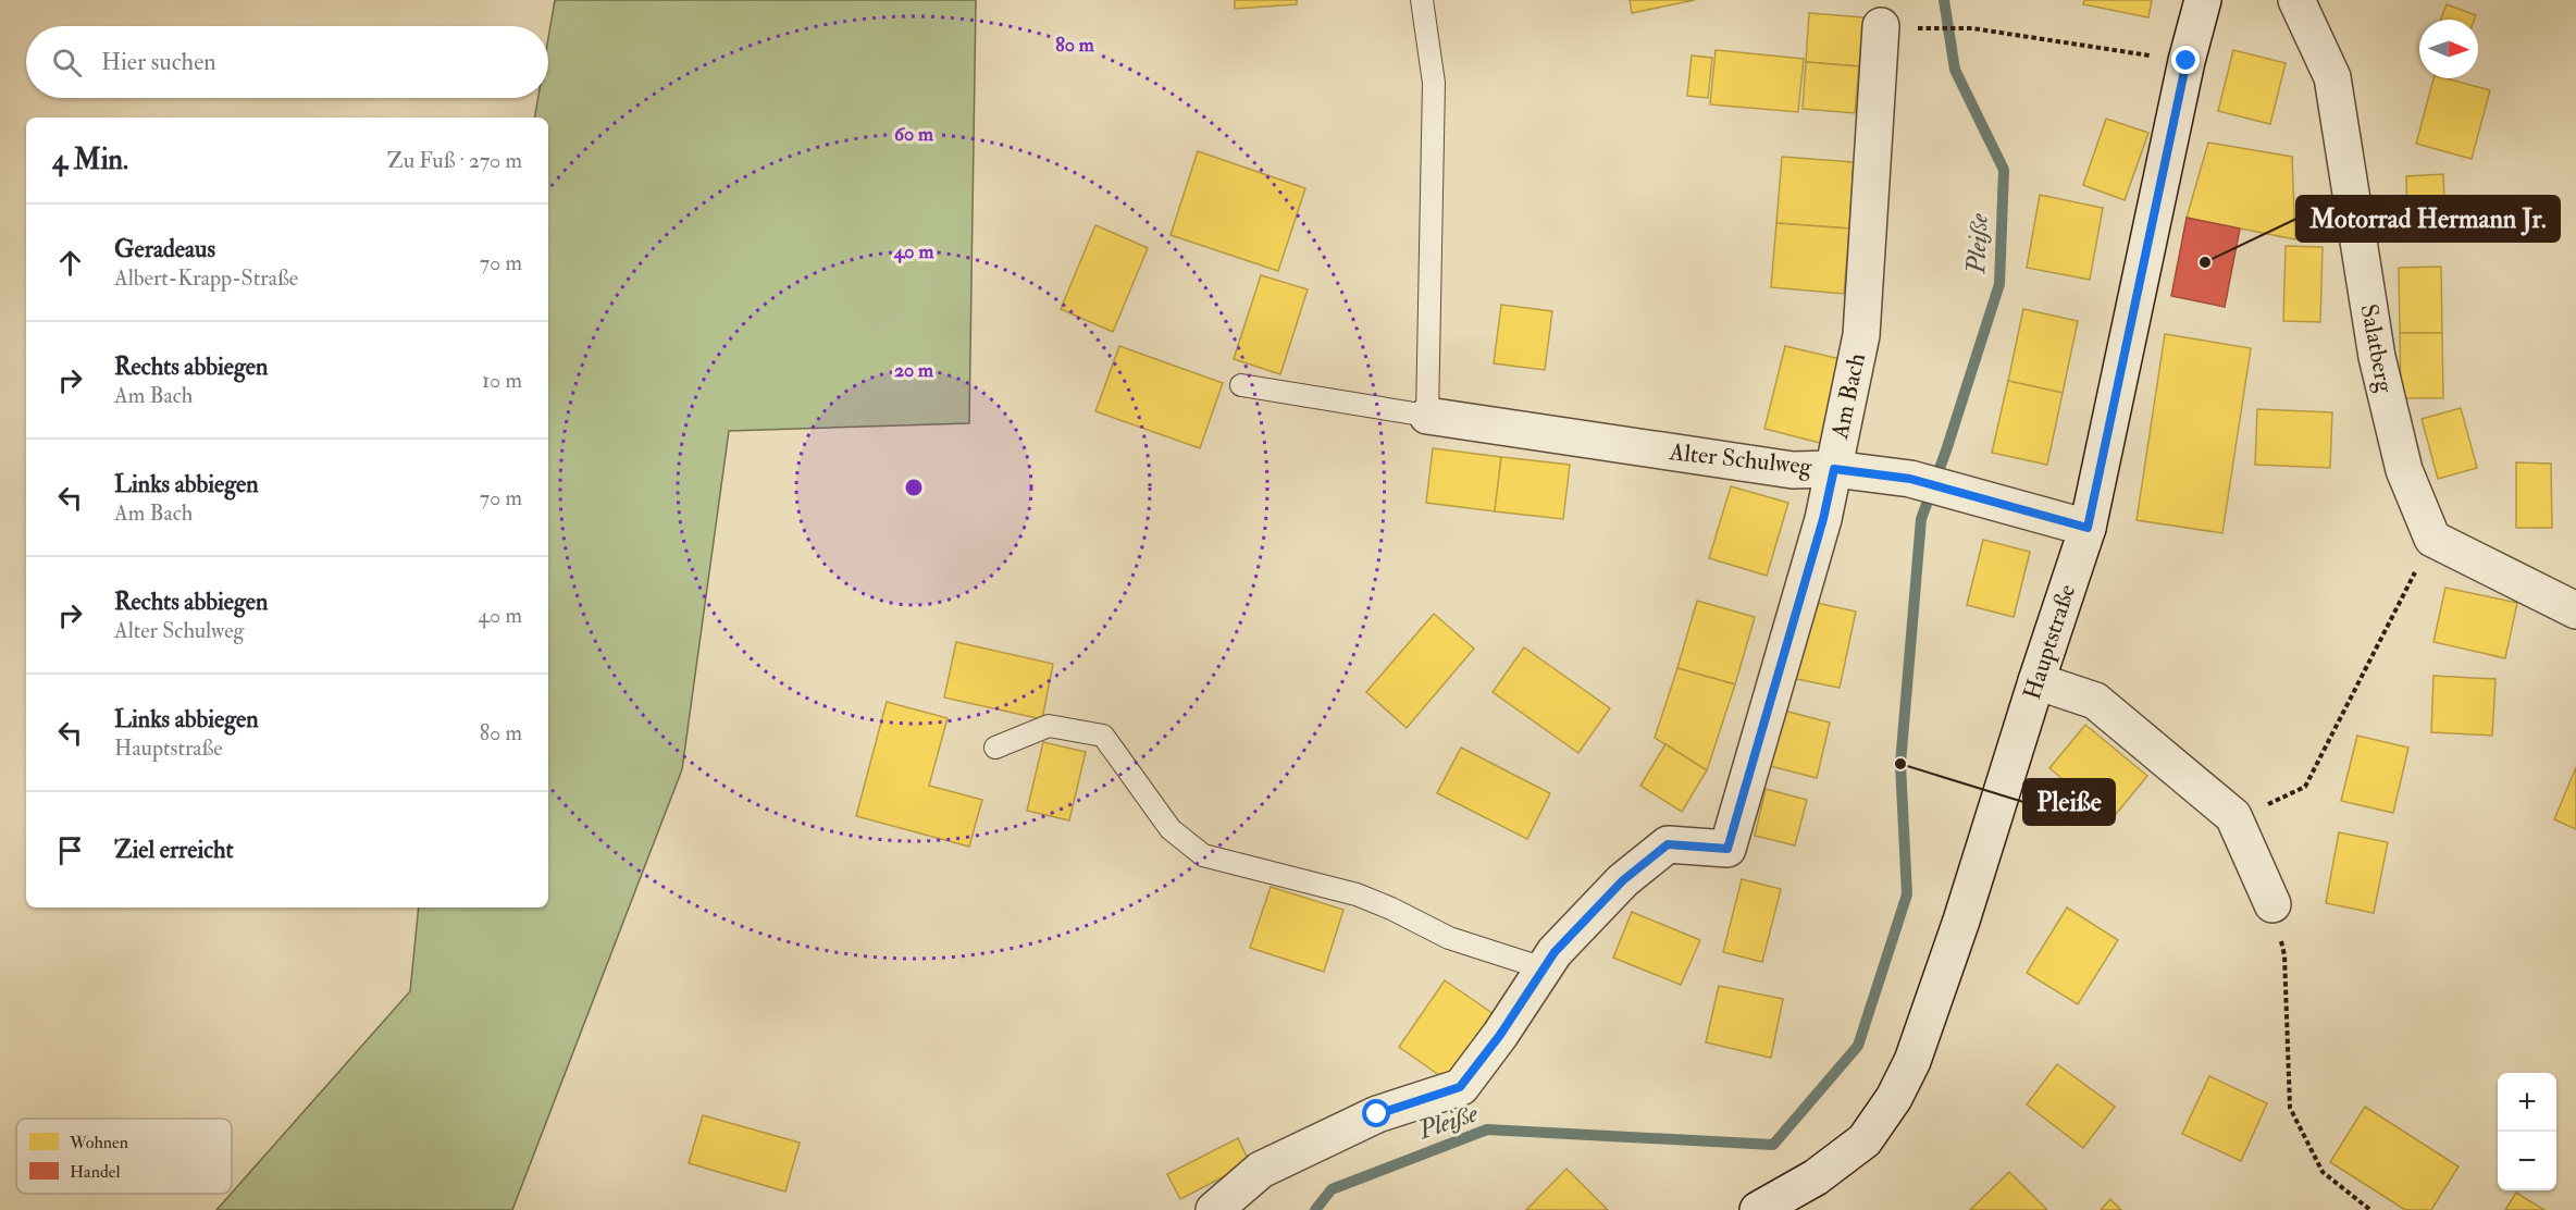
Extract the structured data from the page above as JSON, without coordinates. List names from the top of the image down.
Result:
{
  "streets": {
    "street": [
      "Salatberg",
      "Am Bach",
      "Alter Schulweg",
      "Hauptstraße"
    ]
  },
  "crossings": [
    ["Am Bach", "Alter Schulweg"],
    ["Alter Schulweg", "Hauptstraße"]
  ],
  "water": ["Pleiße"],
  "places": ["Motorrad Hermann Jr.", "Pleiße"],
  "legend": ["Wohnen", "Handel"],
  "north": "right",
  "page": {
    "search": "Hier suchen",
    "heading": ["4 Min.", "Zu Fuß · 270 m"],
    "list": [
      ["Geradeaus", "Albert-Krapp-Straße", "70 m"],
      ["Rechts abbiegen", "Am Bach", "10 m"],
      ["Links abbiegen", "Am Bach", "70 m"],
      ["Rechts abbiegen", "Alter Schulweg", "40 m"],
      ["Links abbiegen", "Hauptstraße", "80 m"],
      "Ziel erreicht"
    ],
    "map_buttons": ["+", "−"]
  },
  "rings": [
    "80 m",
    "60 m",
    "40 m",
    "20 m"
  ]
}
